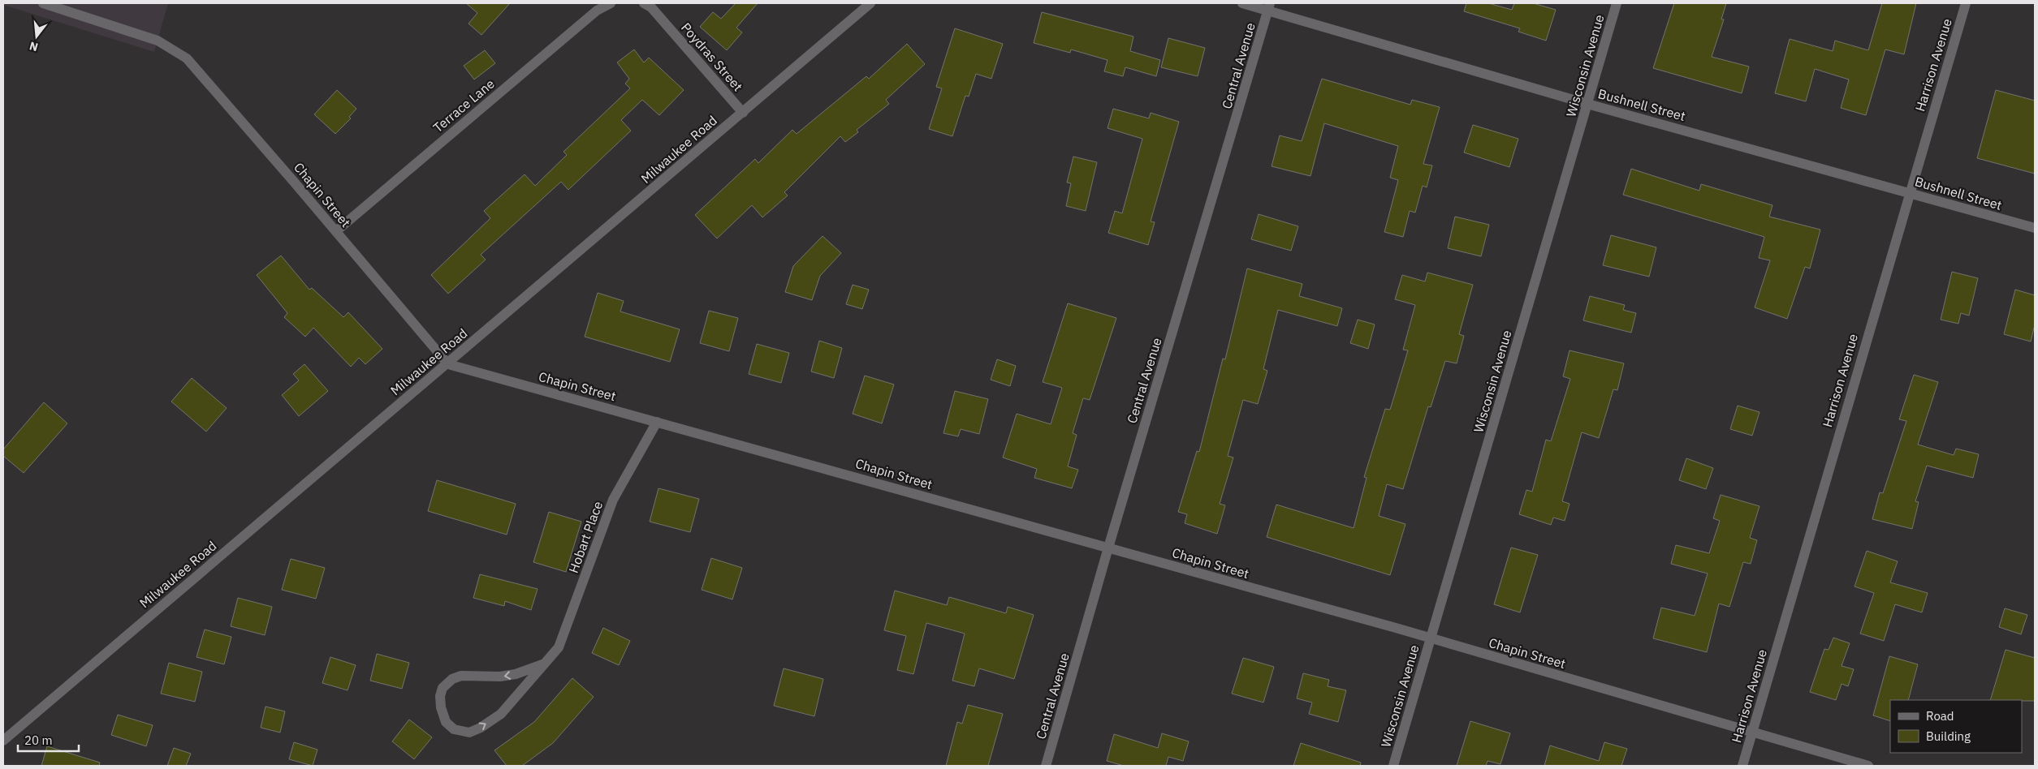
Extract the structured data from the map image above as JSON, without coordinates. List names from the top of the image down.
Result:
{
  "streets": {
    "street": [
      "Poydras Street",
      "Harrison Avenue",
      "Central Avenue",
      "Wisconsin Avenue",
      "Bushnell Street",
      "Terrace Lane",
      "Milwaukee Road",
      "Chapin Street",
      "Hobart Place"
    ]
  },
  "crossings": [
    ["Poydras Street", "Milwaukee Road"],
    ["Harrison Avenue", "Bushnell Street"],
    ["Harrison Avenue", "Chapin Street"],
    ["Central Avenue", "Bushnell Street"],
    ["Central Avenue", "Chapin Street"],
    ["Wisconsin Avenue", "Bushnell Street"],
    ["Wisconsin Avenue", "Chapin Street"],
    ["Terrace Lane", "Chapin Street"],
    ["Milwaukee Road", "Chapin Street"],
    ["Chapin Street", "Hobart Place"]
  ],
  "legend": ["Road", "Building"],
  "scale_bar": "20 m",
  "north": "bottom"
}
